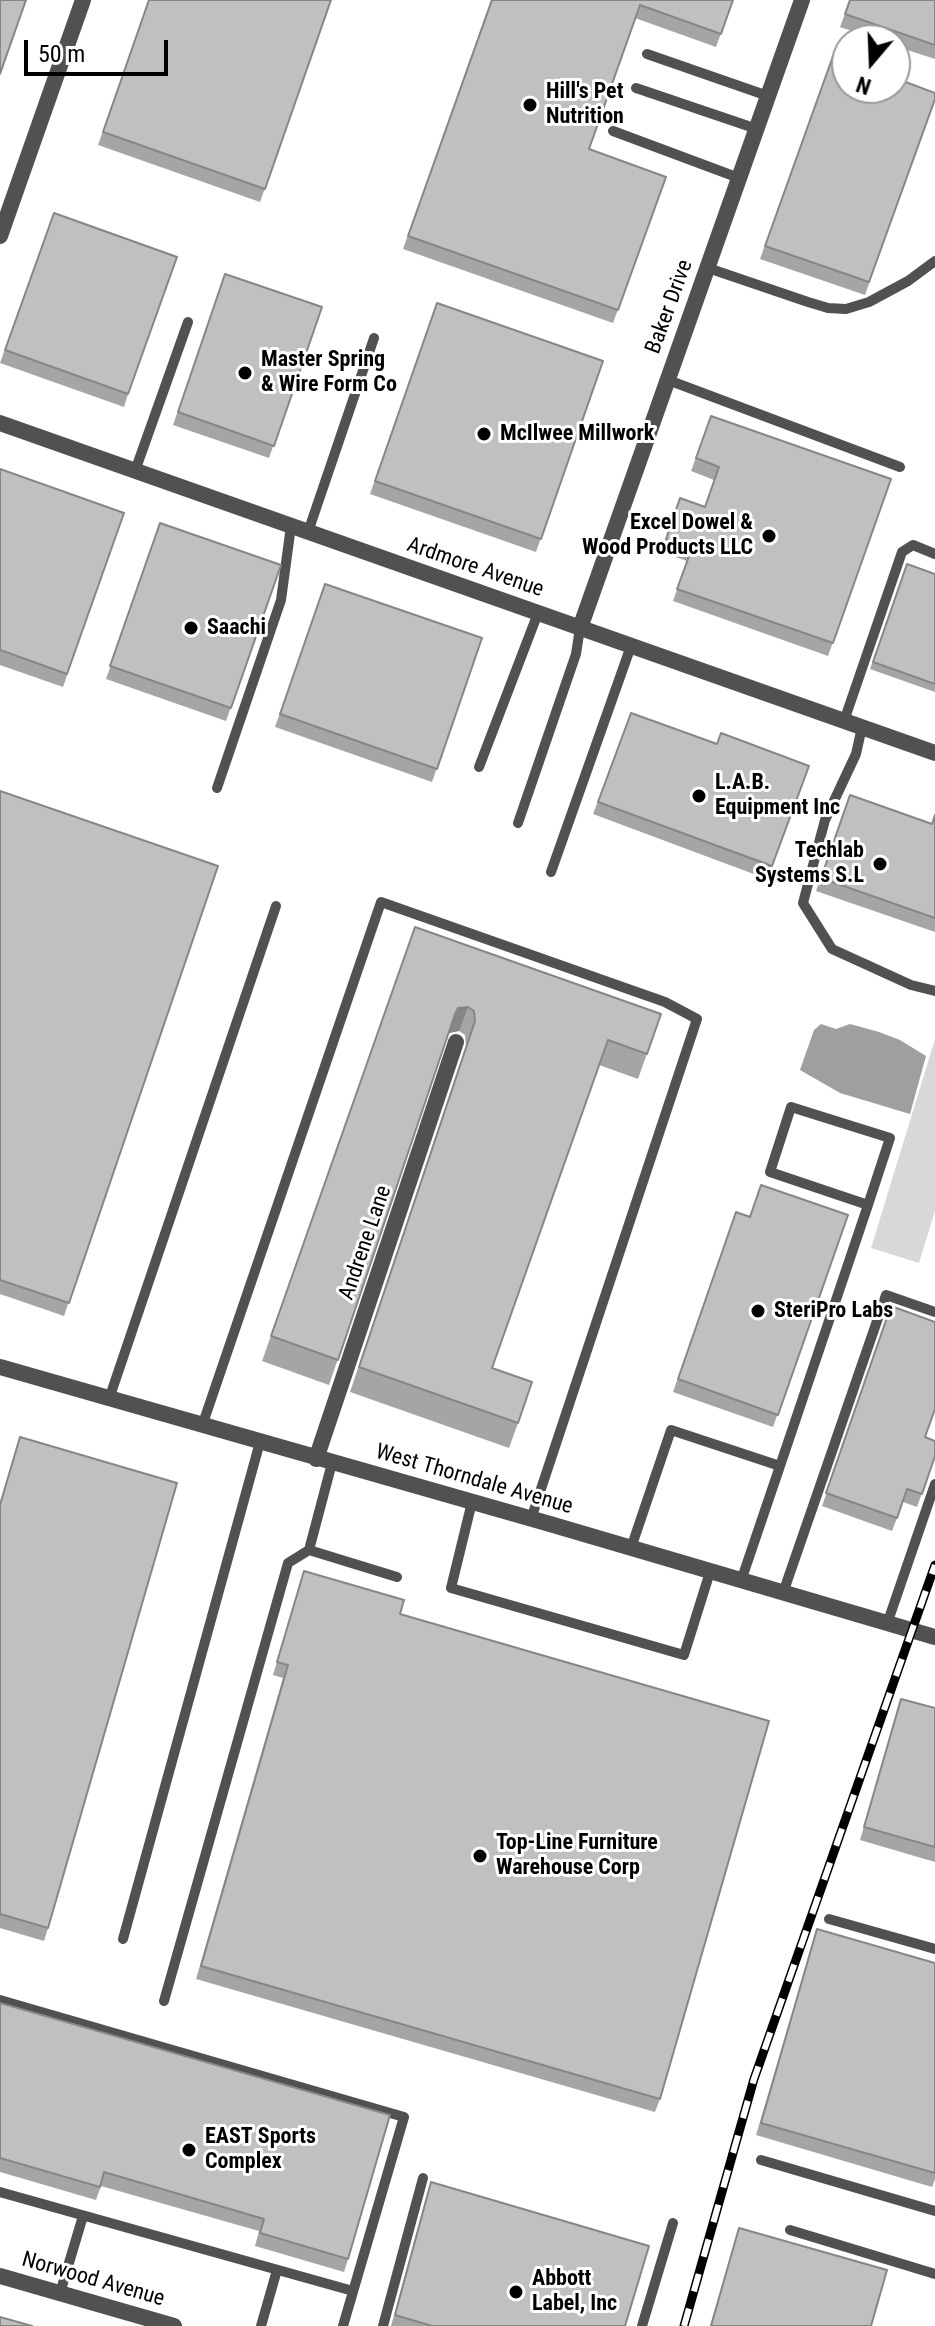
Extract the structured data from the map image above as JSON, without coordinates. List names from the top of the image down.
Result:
{
  "streets": {
    "street": [
      "Baker Drive",
      "Ardmore Avenue",
      "Andrene Lane",
      "West Thorndale Avenue",
      "Norwood Avenue"
    ]
  },
  "crossings": [
    ["Baker Drive", "Ardmore Avenue"],
    ["Andrene Lane", "West Thorndale Avenue"]
  ],
  "places": [
    "Hill's Pet Nutrition",
    "Master Spring & Wire Form Co",
    "McIlwee Millwork",
    "Excel Dowel & Wood Products LLC",
    "Saachi",
    "L.A.B. Equipment Inc",
    "Techlab Systems S.L",
    "SteriPro Labs",
    "Top-Line Furniture Warehouse Corp",
    "EAST Sports Complex",
    "Abbott Label, Inc"
  ],
  "scale_bar": "50 m",
  "north": "bottom"
}
